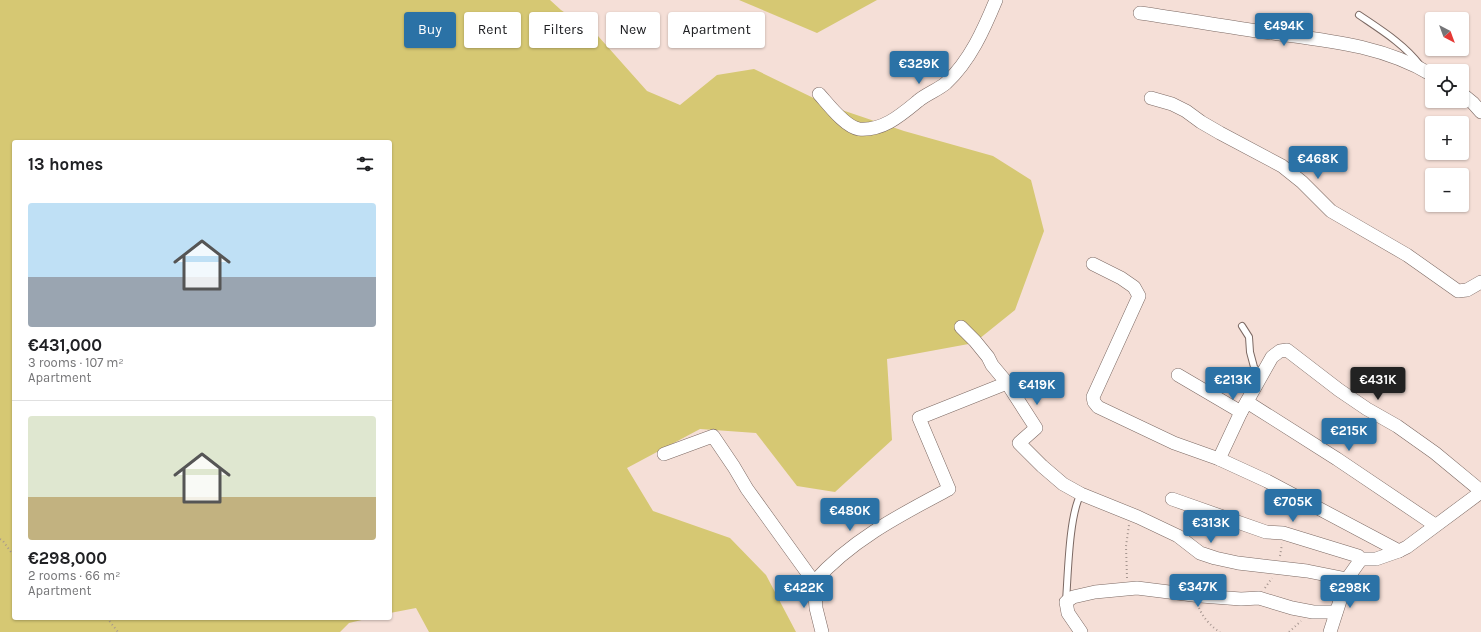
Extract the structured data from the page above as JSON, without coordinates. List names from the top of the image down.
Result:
{
  "north": "bottom right",
  "page": {
    "map_buttons": ["+", "−"],
    "chip": [
      "Buy",
      "Rent",
      "Filters",
      "New",
      "Apartment"
    ],
    "price": [
      "€494K",
      "€329K",
      "€468K",
      "€213K",
      "€431K",
      "€419K",
      "€215K",
      "€705K",
      "€480K",
      "€313K",
      "€347K",
      "€422K",
      "€298K"
    ],
    "heading": "13 homes",
    "list": [
      {
        "name": "€431,000",
        "note": "3 rooms · 107 m² · Apartment"
      },
      {
        "name": "€298,000",
        "note": "2 rooms · 66 m² · Apartment"
      }
    ]
  }
}
